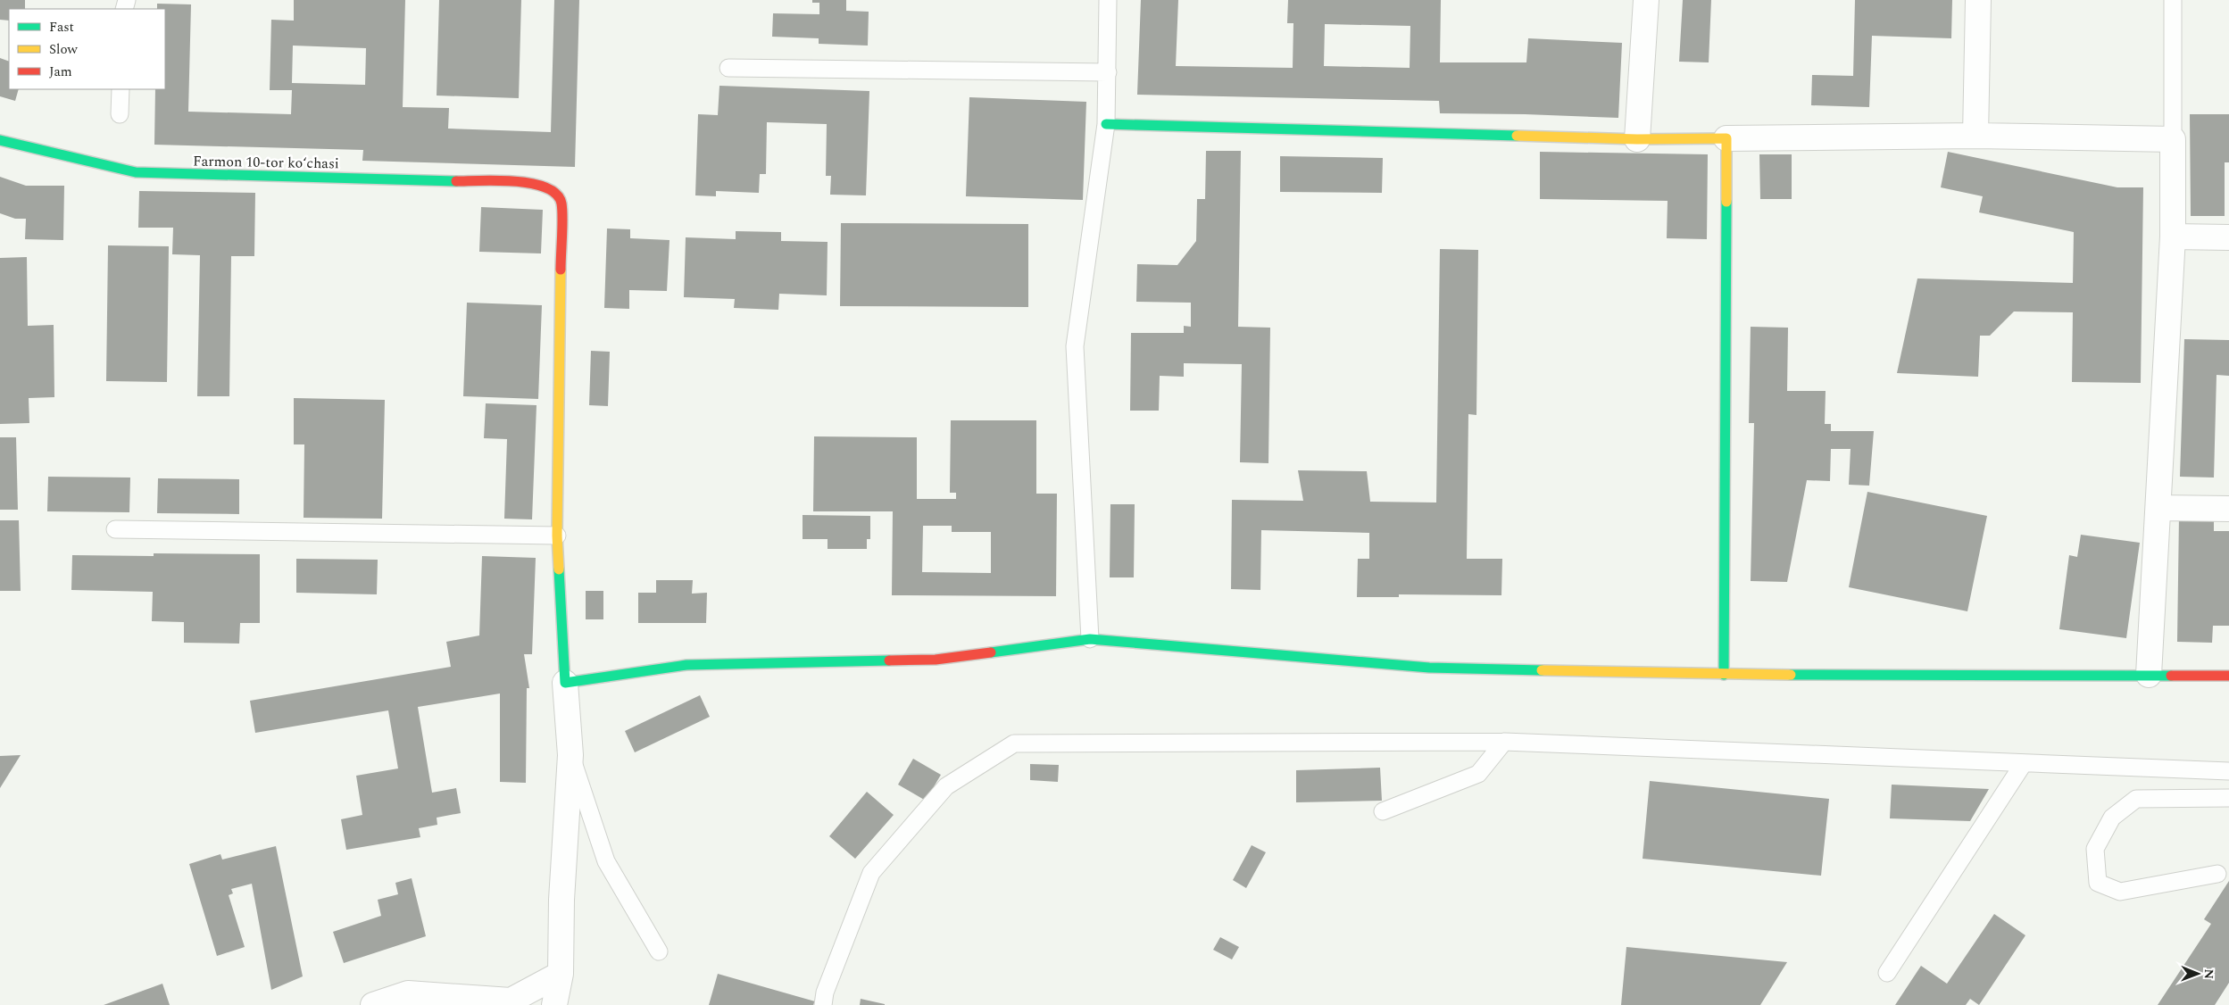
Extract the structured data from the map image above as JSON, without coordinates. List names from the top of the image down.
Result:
{
  "streets": {
    "street": ["Farmon 10-tor koʻchasi"]
  },
  "legend": ["Fast", "Slow", "Jam"],
  "north": "right"
}
